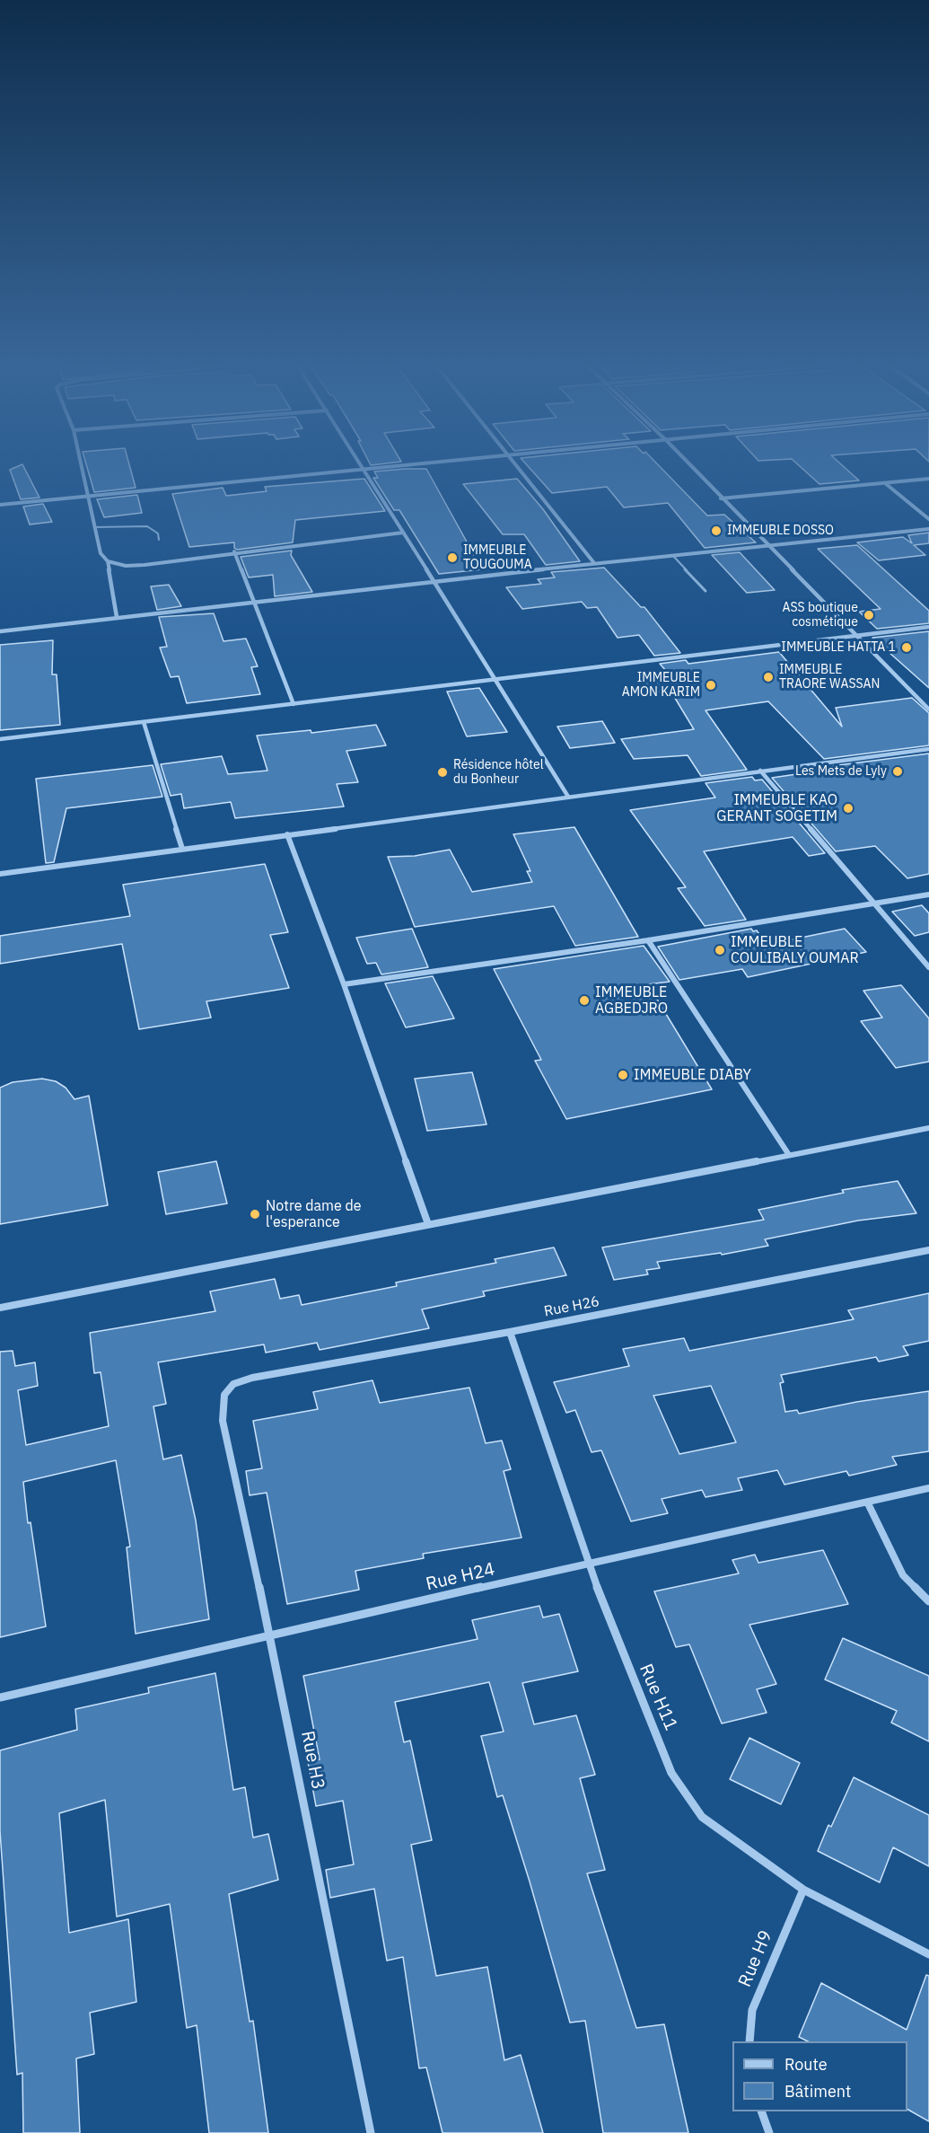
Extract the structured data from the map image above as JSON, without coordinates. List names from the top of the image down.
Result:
{
  "streets": {
    "street": [
      "Rue H26",
      "Rue H24",
      "Rue H11",
      "Rue H3",
      "Rue H9"
    ]
  },
  "crossings": [
    ["Rue H26", "Rue H11"],
    ["Rue H26", "Rue H3"],
    ["Rue H24", "Rue H11"],
    ["Rue H24", "Rue H3"],
    ["Rue H11", "Rue H9"]
  ],
  "places": [
    "IMMEUBLE DOSSO",
    "IMMEUBLE TOUGOUMA",
    "ASS boutique cosmétique",
    "IMMEUBLE HATTA 1",
    "IMMEUBLE TRAORE WASSAN",
    "IMMEUBLE AMON KARIM",
    "Les Mets de Lyly",
    "Résidence hôtel du Bonheur",
    "IMMEUBLE KAO GERANT SOGETIM",
    "IMMEUBLE COULIBALY OUMAR",
    "IMMEUBLE AGBEDJRO",
    "IMMEUBLE DIABY",
    "Notre dame de l'esperance"
  ],
  "legend": ["Route", "Bâtiment"]
}
